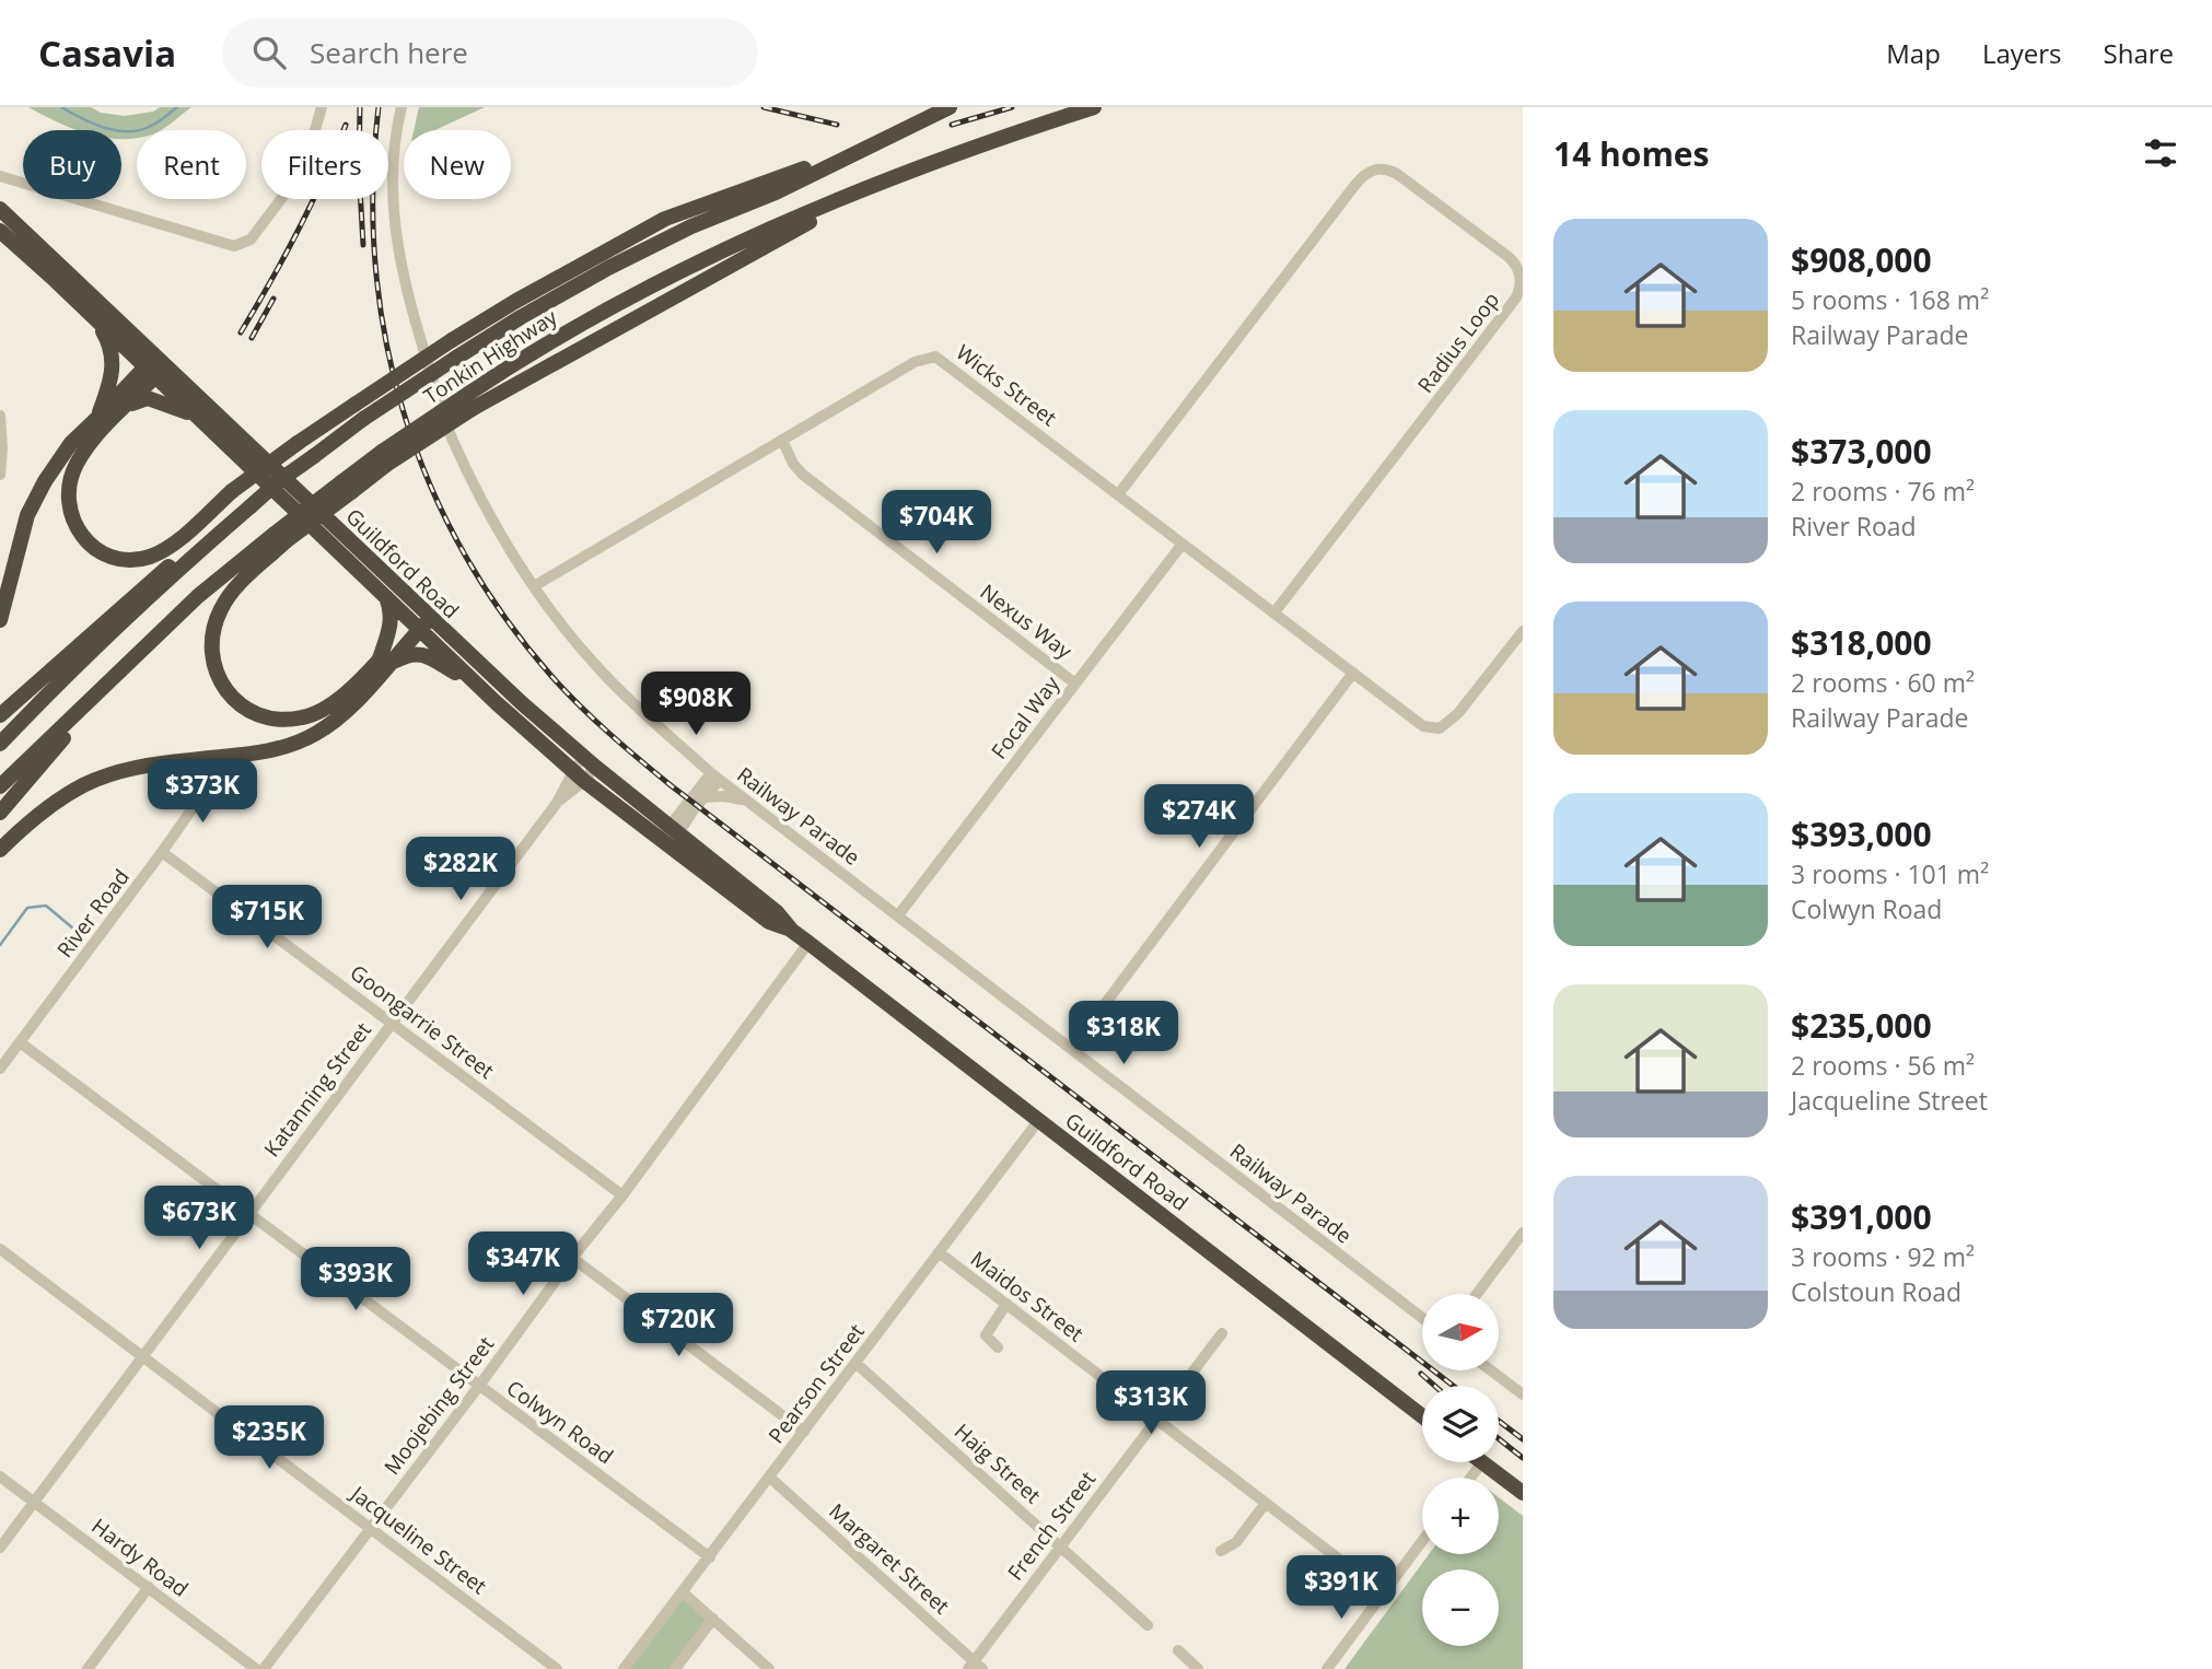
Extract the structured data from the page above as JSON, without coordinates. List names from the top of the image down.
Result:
{
  "streets": {
    "highway": ["Tonkin Highway", "Guildford Road"],
    "street": [
      "Radius Loop",
      "Wicks Street",
      "Nexus Way",
      "Focal Way",
      "Railway Parade",
      "River Road",
      "Goongarrie Street",
      "Katanning Street",
      "Maidos Street",
      "Pearson Street",
      "Moojebing Street",
      "Colwyn Road",
      "Haig Street",
      "French Street",
      "Jacqueline Street",
      "Hardy Road",
      "Margaret Street"
    ]
  },
  "crossings": [
    ["Radius Loop", "Wicks Street"],
    ["Wicks Street", "Nexus Way"],
    ["Wicks Street", "Focal Way"],
    ["Wicks Street", "Railway Parade"],
    ["Guildford Road", "Katanning Street"],
    ["Guildford Road", "Pearson Street"],
    ["Guildford Road", "Moojebing Street"],
    ["Nexus Way", "Focal Way"],
    ["Focal Way", "Railway Parade"],
    ["River Road", "Goongarrie Street"],
    ["River Road", "Colwyn Road"],
    ["Goongarrie Street", "Katanning Street"],
    ["Goongarrie Street", "Moojebing Street"],
    ["Katanning Street", "Colwyn Road"],
    ["Katanning Street", "Jacqueline Street"],
    ["Katanning Street", "Hardy Road"],
    ["Maidos Street", "Pearson Street"],
    ["Maidos Street", "French Street"],
    ["Pearson Street", "Colwyn Road"],
    ["Pearson Street", "Haig Street"],
    ["Pearson Street", "Margaret Street"],
    ["Moojebing Street", "Colwyn Road"],
    ["Moojebing Street", "Jacqueline Street"],
    ["Haig Street", "French Street"],
    ["French Street", "Margaret Street"]
  ],
  "north": "right",
  "page": {
    "header": "Casavia",
    "search": "Search here",
    "nav": ["Map", "Layers", "Share"],
    "heading": "14 homes",
    "chip": [
      "Buy",
      "Rent",
      "Filters",
      "New"
    ],
    "list": [
      {
        "name": "$908,000",
        "note": "5 rooms · 168 m² · Railway Parade"
      },
      {
        "name": "$373,000",
        "note": "2 rooms · 76 m² · River Road"
      },
      {
        "name": "$318,000",
        "note": "2 rooms · 60 m² · Railway Parade"
      },
      {
        "name": "$393,000",
        "note": "3 rooms · 101 m² · Colwyn Road"
      },
      {
        "name": "$235,000",
        "note": "2 rooms · 56 m² · Jacqueline Street"
      },
      {
        "name": "$391,000",
        "note": "3 rooms · 92 m² · Colstoun Road"
      }
    ],
    "price": [
      "$704K",
      "$908K",
      "$373K",
      "$274K",
      "$282K",
      "$715K",
      "$318K",
      "$673K",
      "$347K",
      "$393K",
      "$720K",
      "$313K",
      "$235K",
      "$391K"
    ],
    "map_buttons": ["+", "−"]
  }
}
